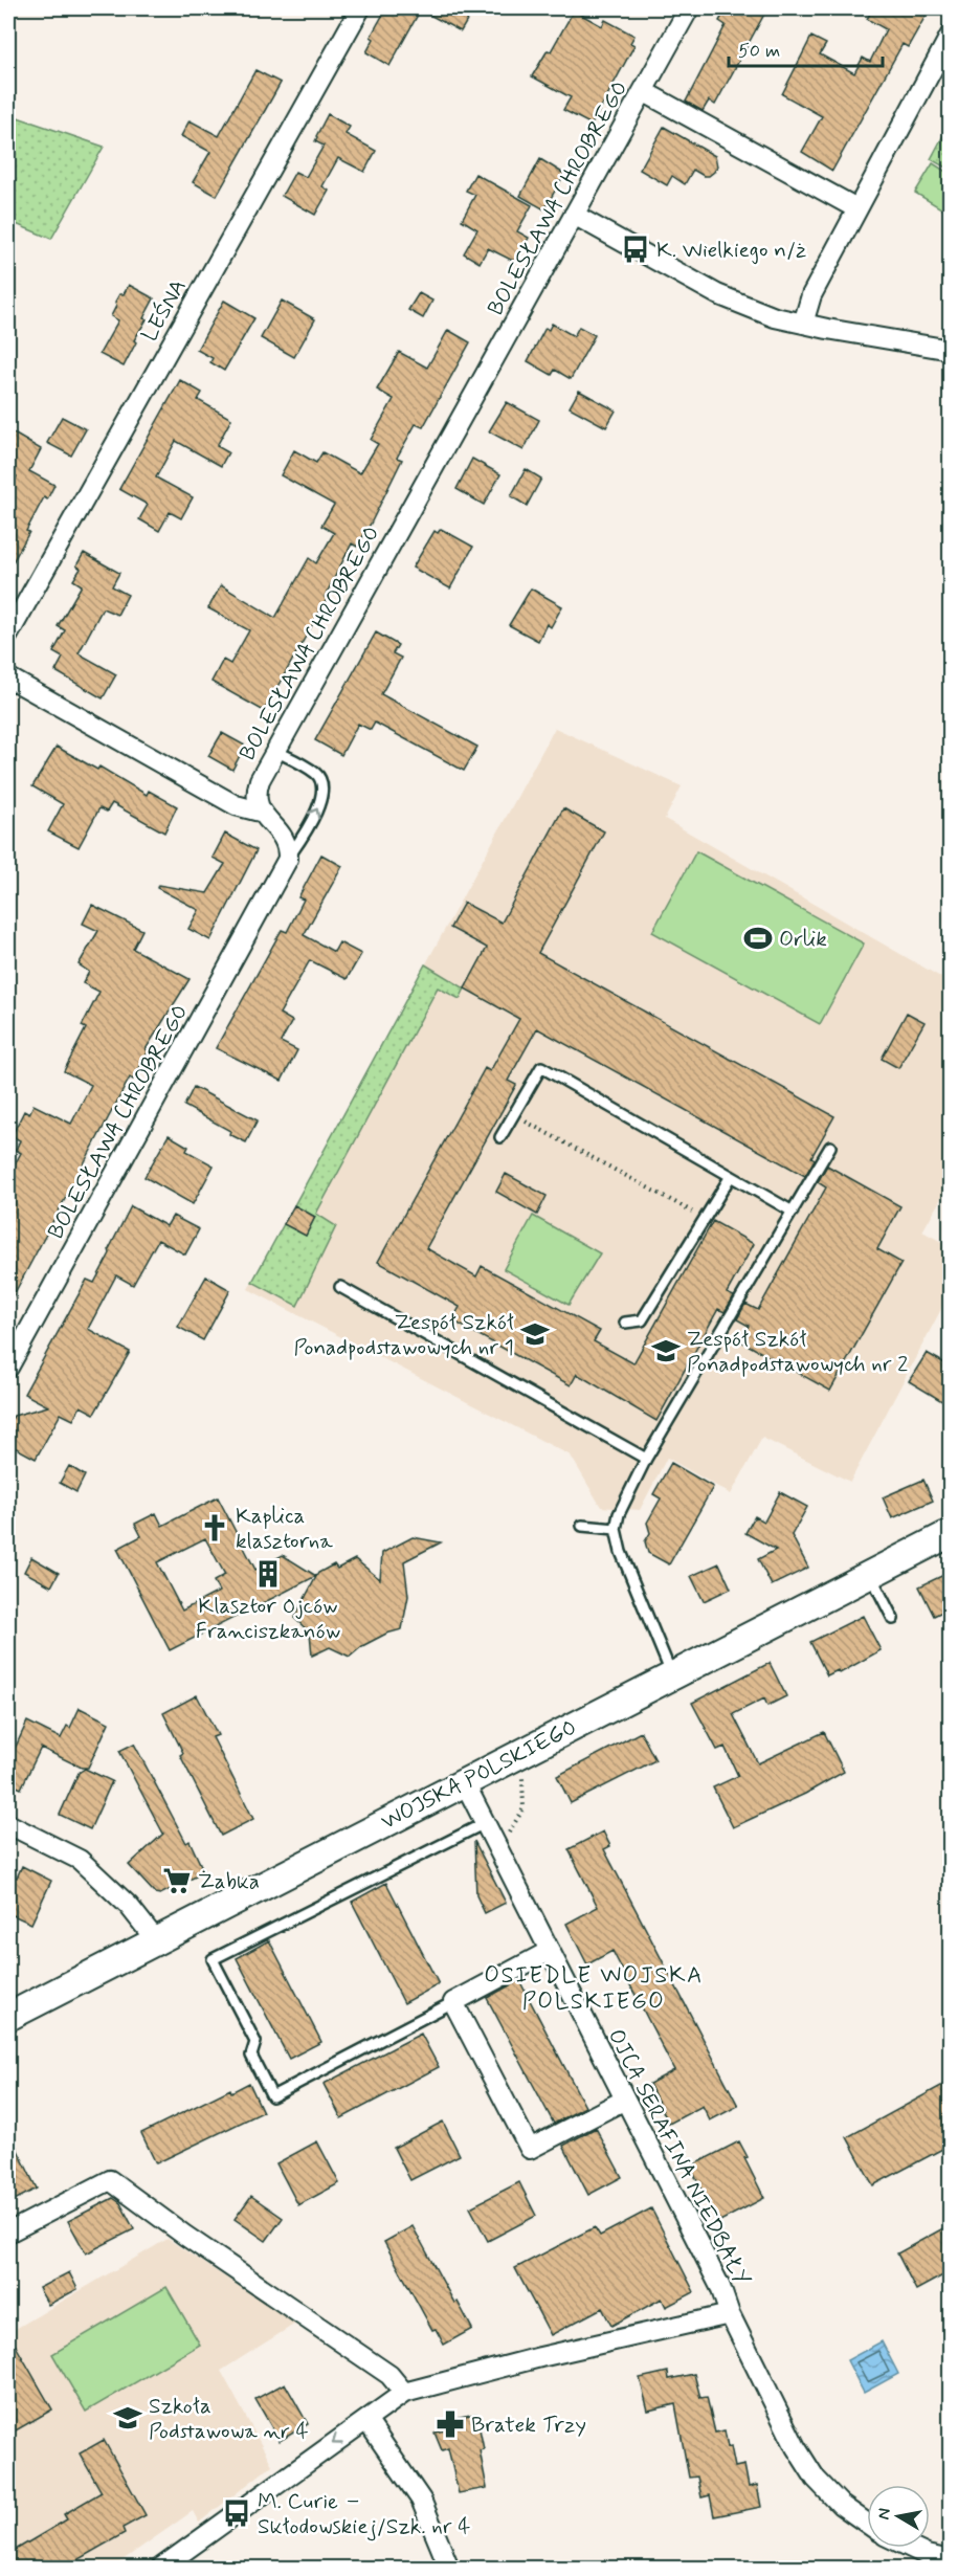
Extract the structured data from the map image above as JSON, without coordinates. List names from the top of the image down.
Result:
{
  "streets": {
    "main road": ["WOJSKA POLSKIEGO"],
    "street": ["BOLESŁAWA CHROBREGO", "LEŚNA", "OJCA SERAFINA NIEDBAŁY"]
  },
  "crossings": [
    ["WOJSKA POLSKIEGO", "OJCA SERAFINA NIEDBAŁY"]
  ],
  "districts": ["OSIEDLE WOJSKA POLSKIEGO"],
  "places": {
    "bus stop": ["K. Wielkiego n/ż", "M. Curie – Skłodowskiej/Szk. nr 4"],
    "sports": ["Orlik"],
    "school or university": ["Zespół Szkół Ponadpodstawowych nr 1", "Zespół Szkół Ponadpodstawowych nr 2", "Szkoła Podstawowa nr 4"],
    "church": ["Kaplica klasztorna"],
    "building": ["Klasztor Ojców Franciszkanów"],
    "supermarket": ["Żabka"],
    "pharmacy": ["Bratek Trzy"]
  },
  "scale_bar": "50 m",
  "north": "left"
}
